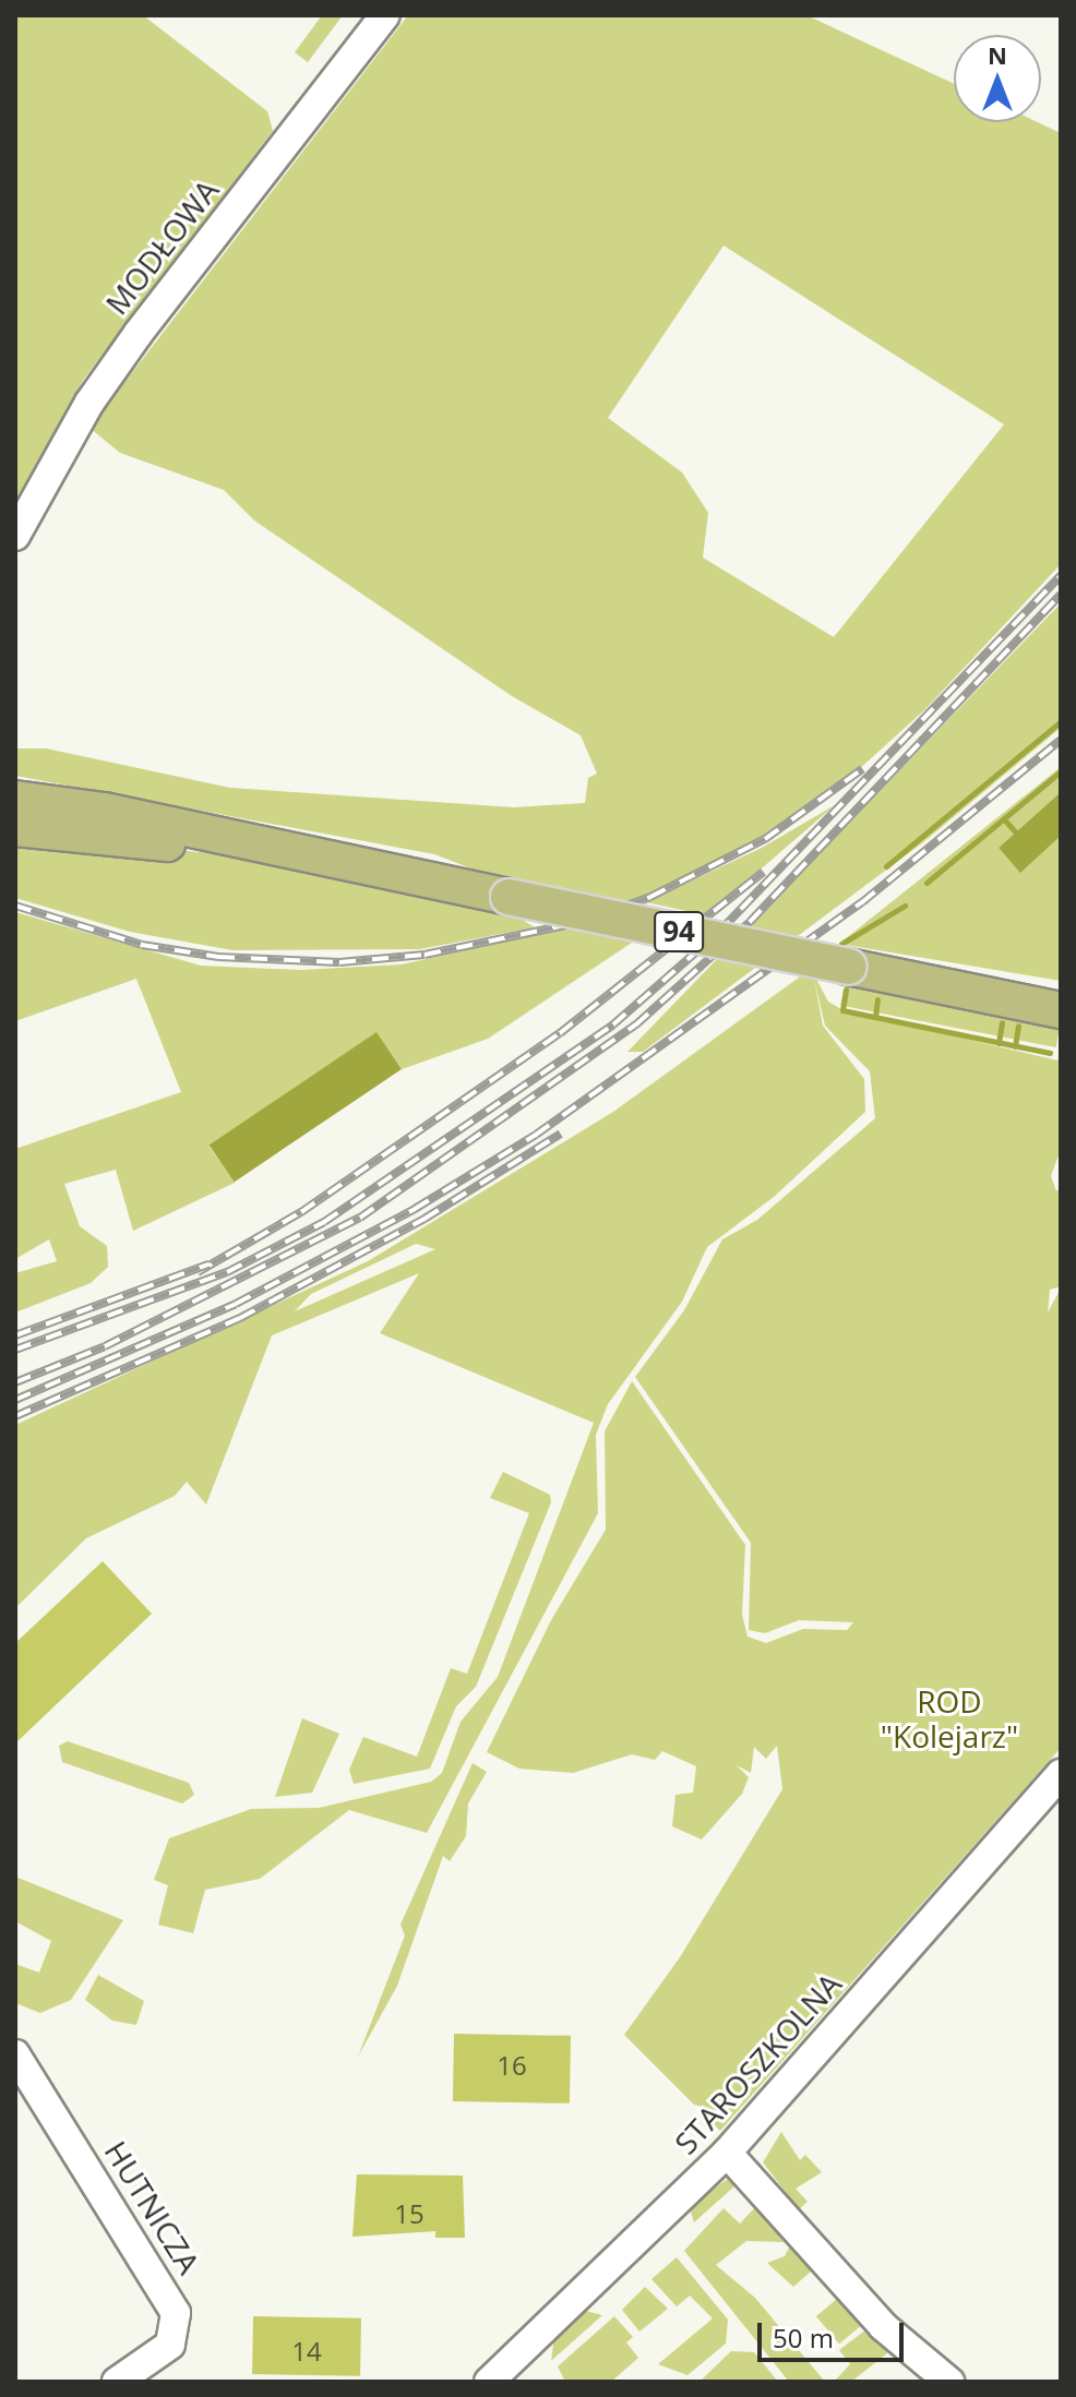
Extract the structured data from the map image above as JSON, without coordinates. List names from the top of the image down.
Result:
{
  "streets": {
    "main road": ["94"],
    "street": ["MODŁOWA", "STAROSZKOLNA", "HUTNICZA"]
  },
  "parks": ["ROD \"Kolejarz\""],
  "house_numbers": ["16", "15", "14"],
  "scale_bar": "50 m",
  "north": "top"
}
